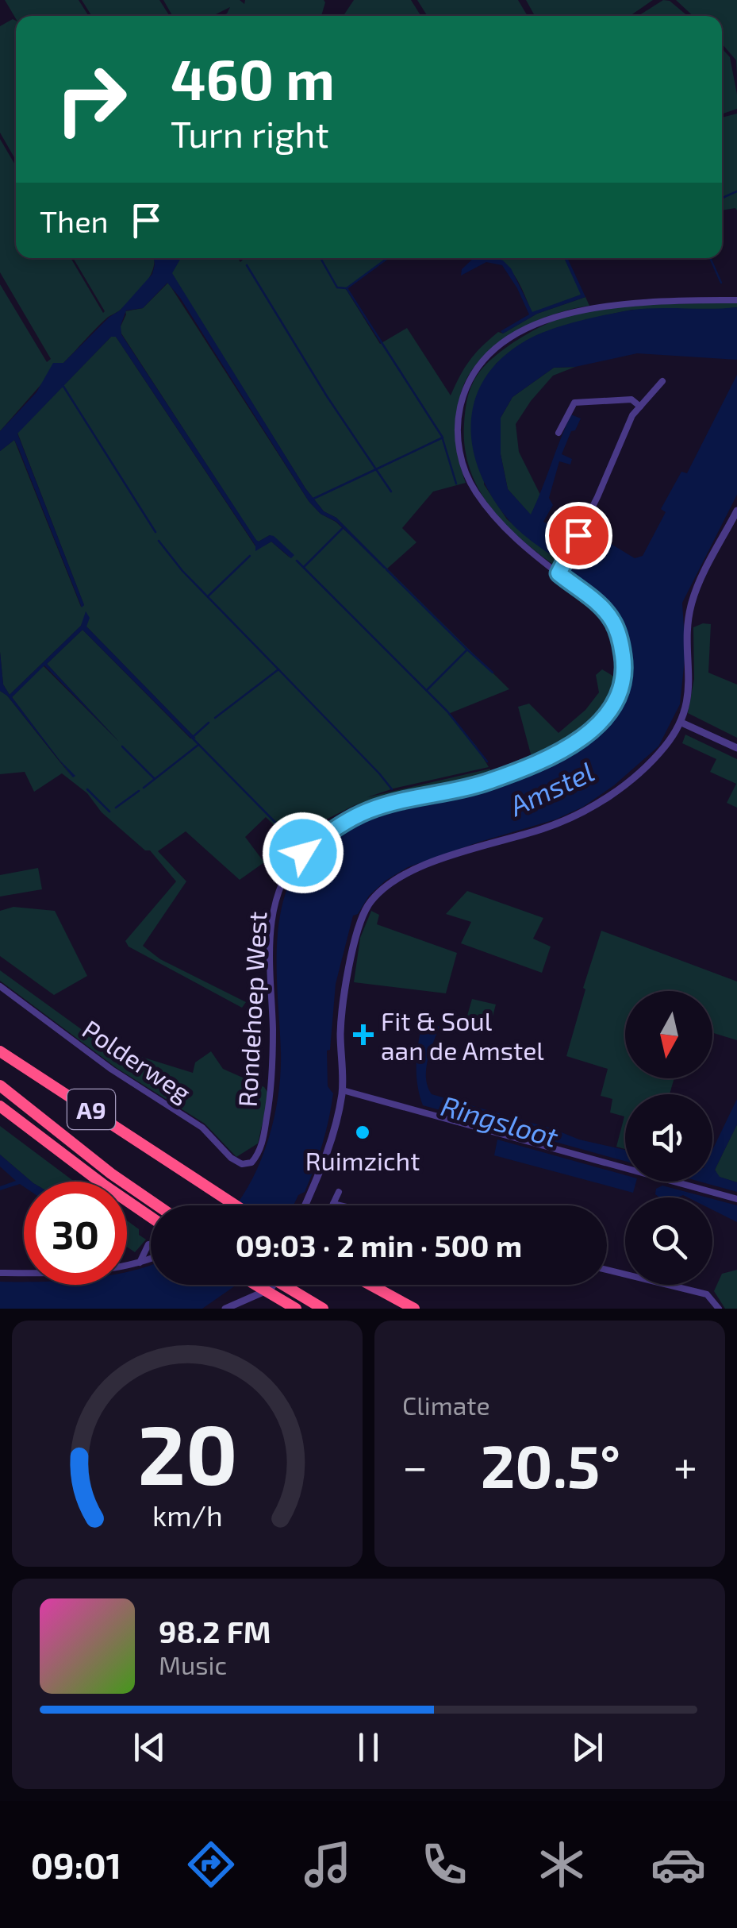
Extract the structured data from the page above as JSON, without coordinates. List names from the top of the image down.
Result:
{
  "streets": {
    "highway": ["A9"],
    "street": ["Rondehoep West", "Polderweg"]
  },
  "crossings": [
    ["Rondehoep West", "Polderweg"]
  ],
  "water": ["Amstel", "Ringsloot"],
  "places": {
    "health": ["Fit & Soul aan de Amstel"],
    "other": ["Ruimzicht"]
  },
  "north": "bottom",
  "page": {
    "turn": ["460 m", "Turn right"],
    "then": "Then",
    "limit": "30",
    "trip": "09:03 · 2 min · 500 m",
    "tile": "Climate",
    "heat": ["−", "20.5°", "+"],
    "song": ["98.2 FM", "Music"],
    "tabs": "09:01",
    "gauge": ["20", "km/h"]
  }
}
